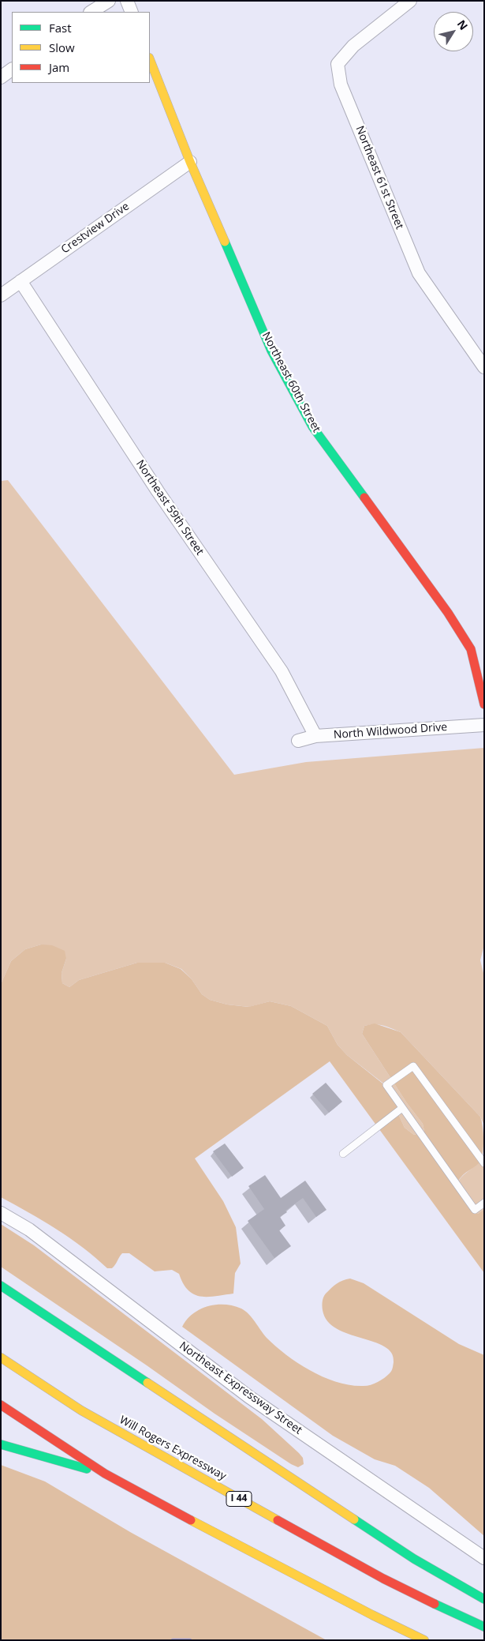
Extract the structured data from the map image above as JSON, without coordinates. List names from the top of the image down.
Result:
{
  "streets": {
    "main road": ["Northeast 60th Street", "Will Rogers Expressway", "I 44"],
    "street": [
      "Northeast 61st Street",
      "Crestview Drive",
      "Northeast 59th Street",
      "North Wildwood Drive",
      "Northeast Expressway Street"
    ]
  },
  "crossings": [
    ["Crestview Drive", "Northeast 60th Street"],
    ["Crestview Drive", "Northeast 59th Street"],
    ["Northeast 59th Street", "North Wildwood Drive"]
  ],
  "legend": ["Fast", "Slow", "Jam"],
  "north": "top right"
}
